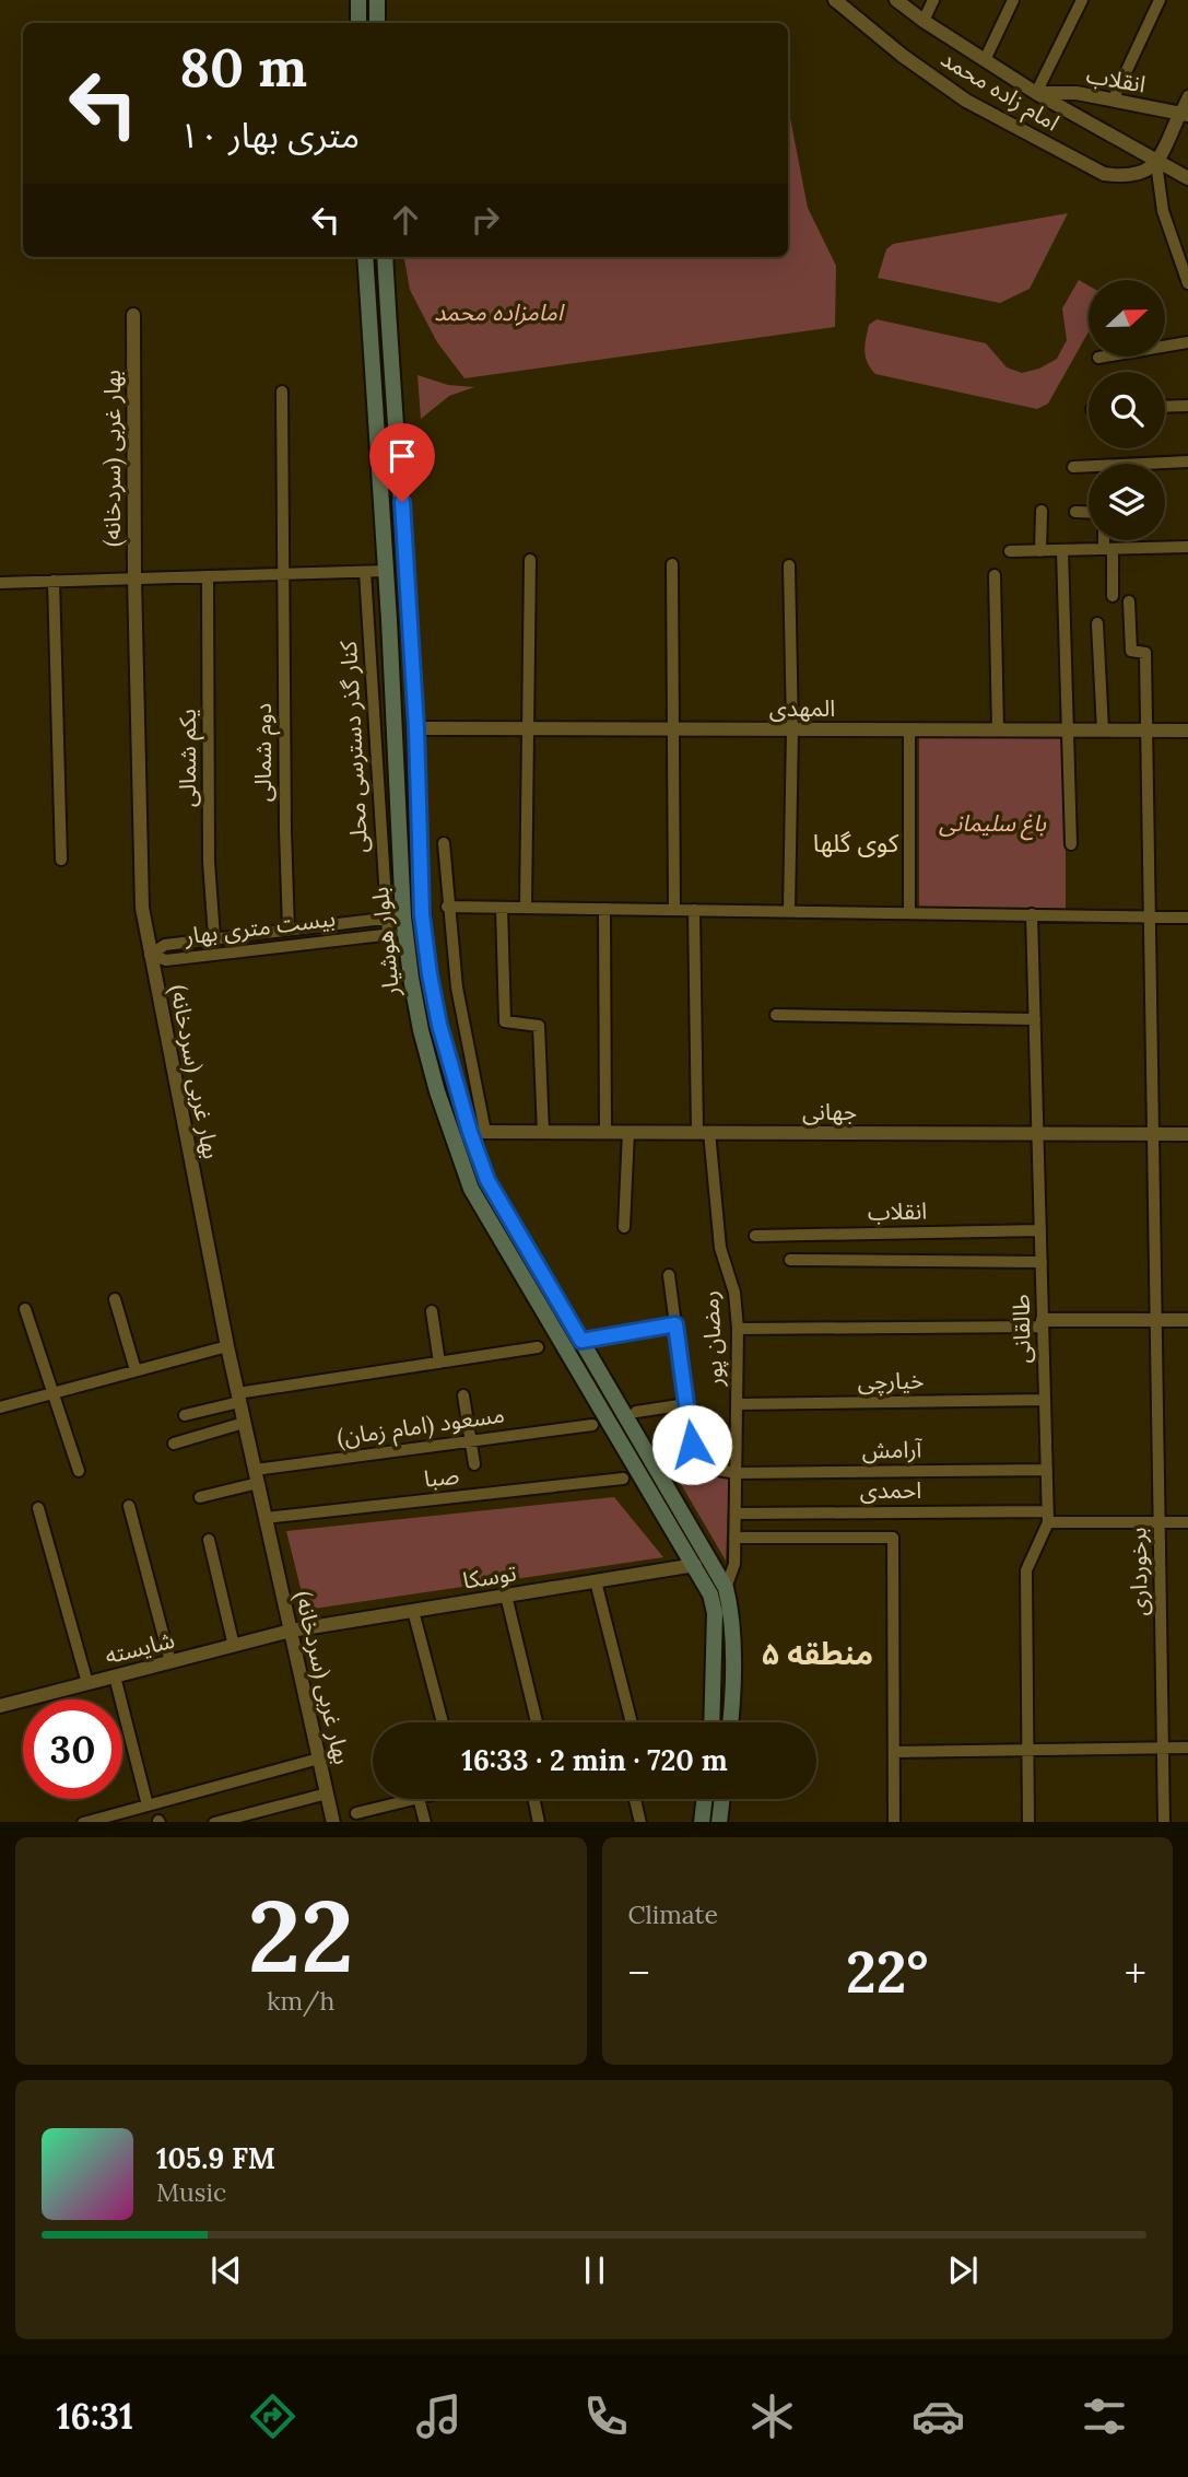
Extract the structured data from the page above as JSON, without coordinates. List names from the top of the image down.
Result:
{
  "streets": {
    "main road": ["بلوار هوشیار"],
    "street": [
      "انقلاب",
      "امام زاده محمد",
      "بهار غربی (سردخانه)",
      "المهدی",
      "کنار گذر دسترسی محلی",
      "دوم شمالی",
      "یکم شمالی",
      "بیست متری بهار",
      "جهانی",
      "طالقانی",
      "رمضان پور",
      "خیارچی",
      "مسعود (امام زمان)",
      "آرامش",
      "صبا",
      "احمدی",
      "برخورداری",
      "توسکا",
      "شایسته"
    ]
  },
  "crossings": [
    ["انقلاب", "امام زاده محمد"],
    ["انقلاب", "طالقانی"],
    ["بهار غربی (سردخانه)", "بیست متری بهار"],
    ["بهار غربی (سردخانه)", "مسعود (امام زمان)"],
    ["بهار غربی (سردخانه)", "صبا"],
    ["بهار غربی (سردخانه)", "توسکا"],
    ["بهار غربی (سردخانه)", "شایسته"],
    ["المهدی", "بلوار هوشیار"],
    ["المهدی", "برخورداری"],
    ["کنار گذر دسترسی محلی", "بیست متری بهار"],
    ["دوم شمالی", "بیست متری بهار"],
    ["یکم شمالی", "بیست متری بهار"],
    ["بیست متری بهار", "بلوار هوشیار"],
    ["بلوار هوشیار", "جهانی"],
    ["بلوار هوشیار", "رمضان پور"],
    ["بلوار هوشیار", "توسکا"],
    ["جهانی", "طالقانی"],
    ["جهانی", "رمضان پور"],
    ["جهانی", "برخورداری"],
    ["طالقانی", "خیارچی"],
    ["طالقانی", "آرامش"],
    ["طالقانی", "احمدی"],
    ["رمضان پور", "خیارچی"],
    ["رمضان پور", "آرامش"],
    ["رمضان پور", "احمدی"],
    ["احمدی", "برخورداری"],
    ["توسکا", "شایسته"]
  ],
  "districts": ["کوی گلها", "منطقه ۵"],
  "parks": ["امامزاده محمد", "باغ سلیمانی"],
  "north": "right",
  "page": {
    "turn": ["80 m", "۱۰ متری بهار"],
    "limit": "30",
    "trip": "16:33 · 2 min · 720 m",
    "tile": [
      ["22", "km/h"],
      "Climate"
    ],
    "heat": ["−", "22°", "+"],
    "song": ["105.9 FM", "Music"],
    "tabs": "16:31"
  }
}
